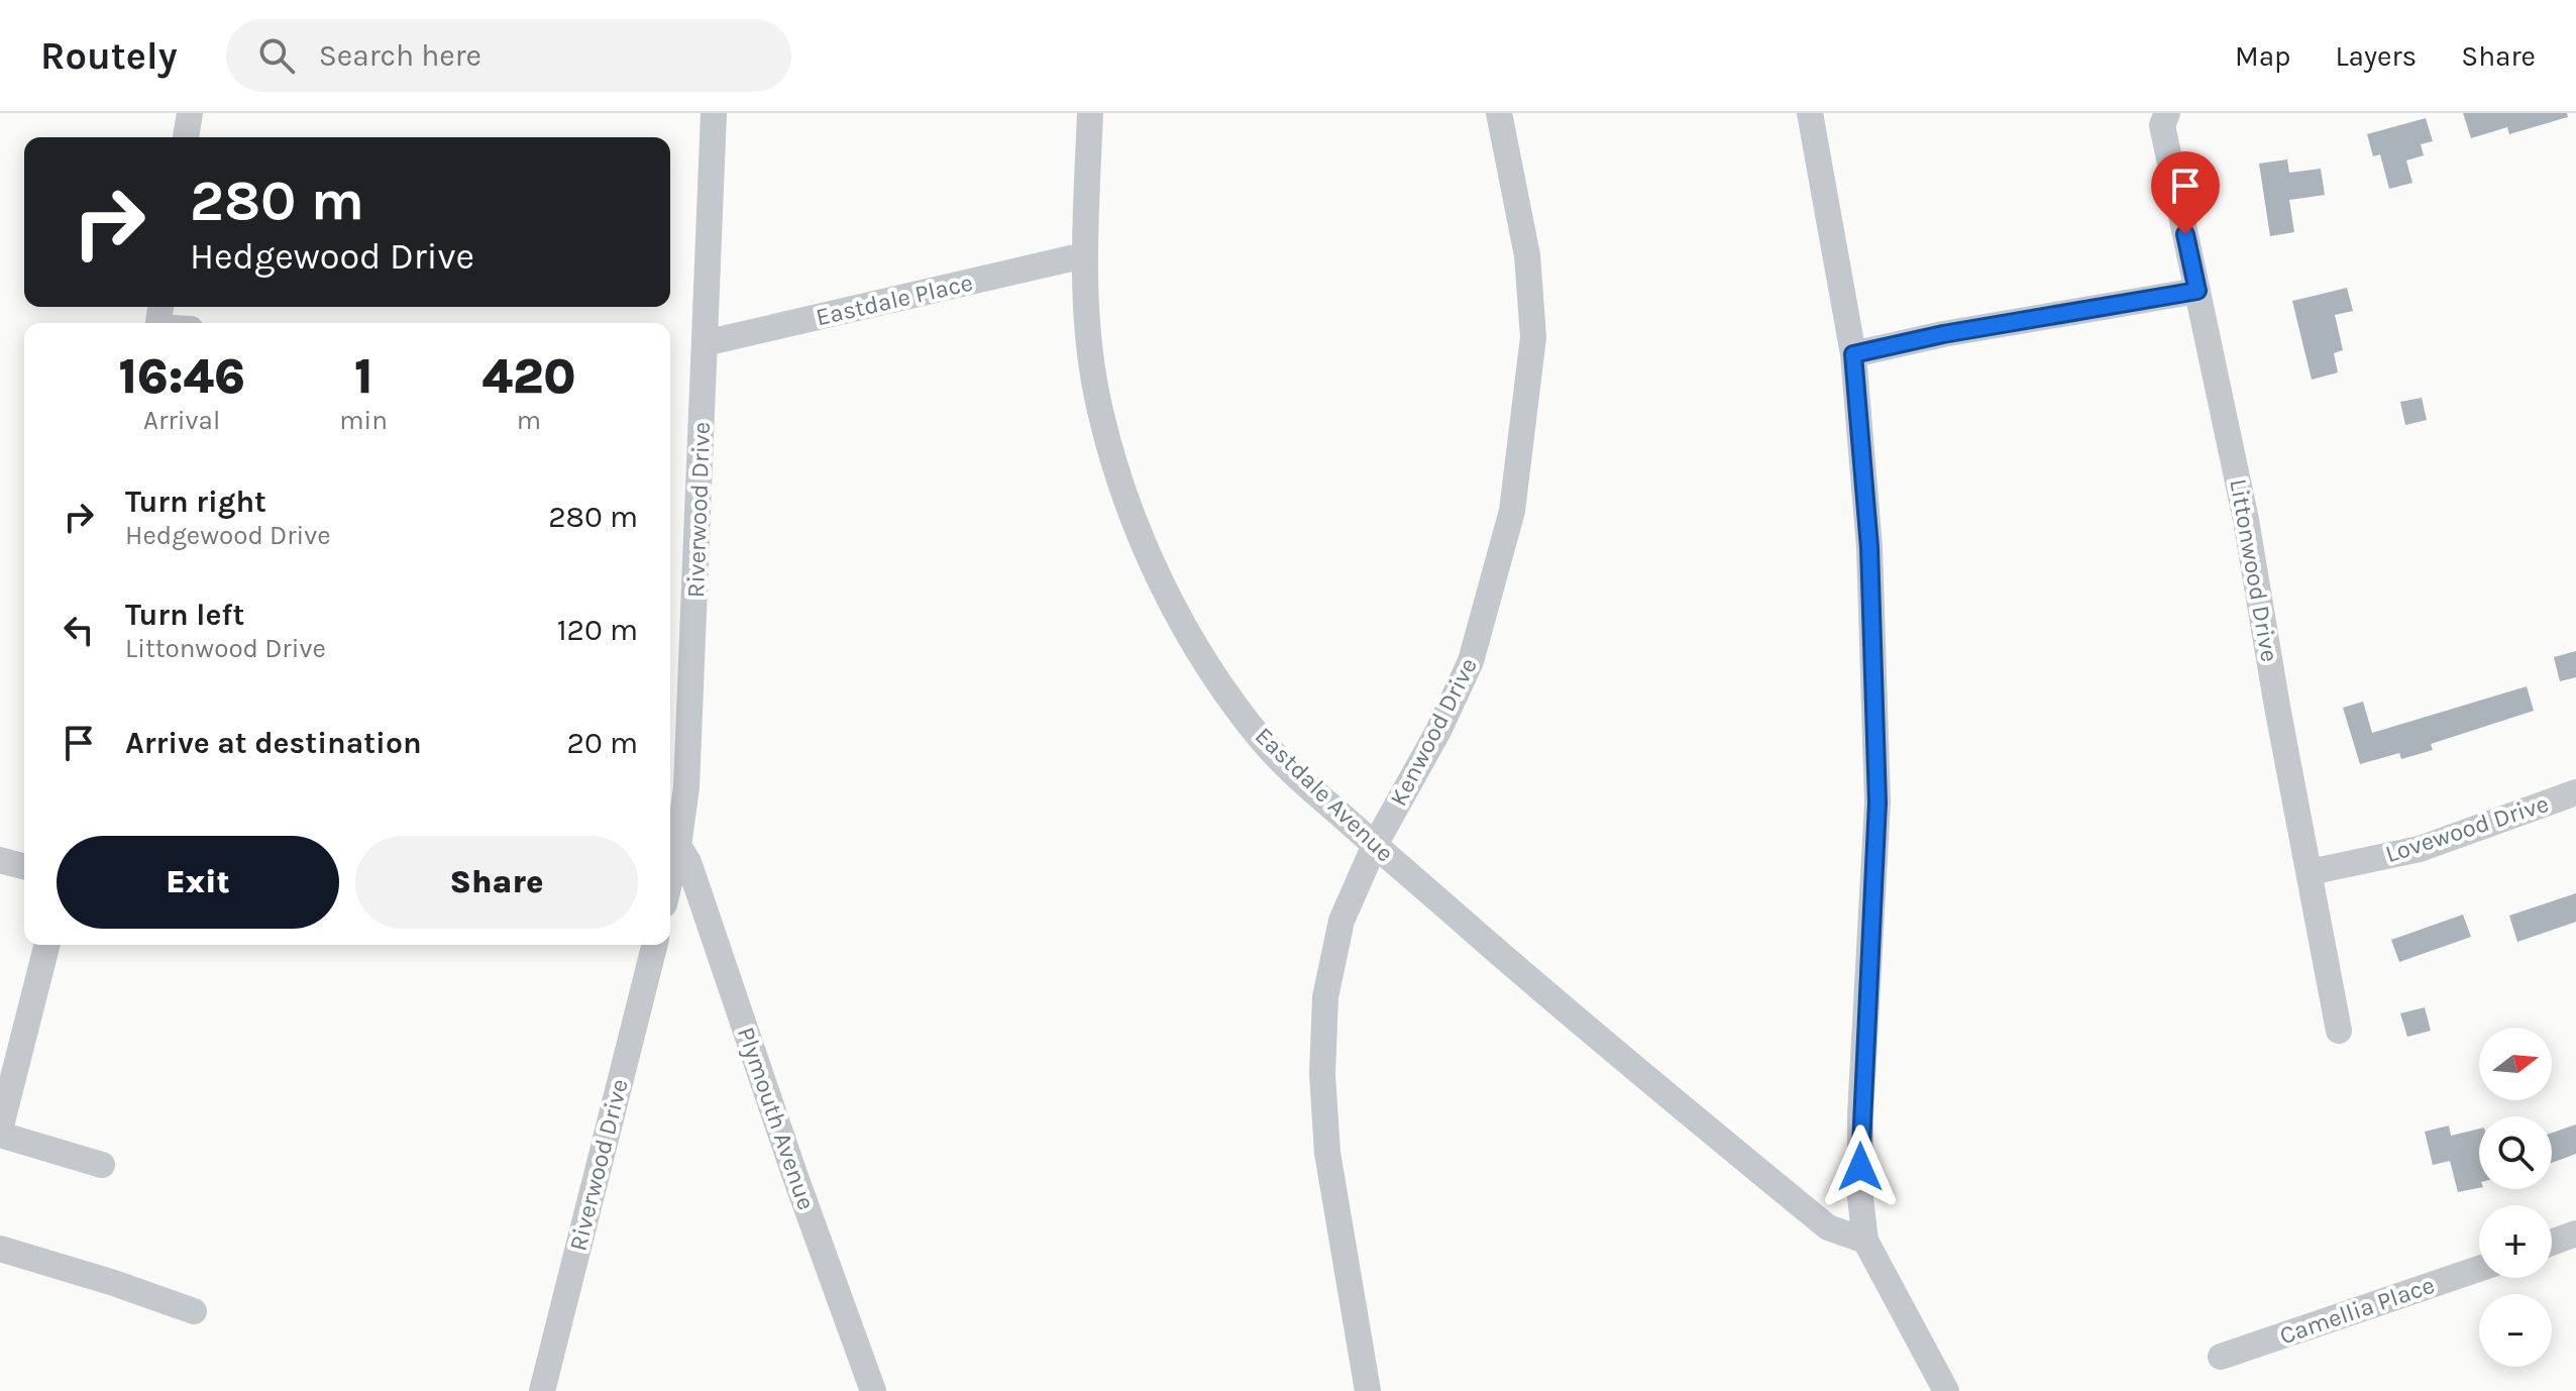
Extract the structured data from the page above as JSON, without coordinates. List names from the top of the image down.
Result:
{
  "streets": {
    "street": [
      "Eastdale Place",
      "Riverwood Drive",
      "Littonwood Drive",
      "Kenwood Drive",
      "Eastdale Avenue",
      "Lovewood Drive",
      "Plymouth Avenue",
      "Camellia Place"
    ]
  },
  "crossings": [
    ["Eastdale Place", "Riverwood Drive"],
    ["Eastdale Place", "Eastdale Avenue"],
    ["Riverwood Drive", "Plymouth Avenue"],
    ["Littonwood Drive", "Lovewood Drive"],
    ["Kenwood Drive", "Eastdale Avenue"]
  ],
  "north": "right",
  "page": {
    "header": "Routely",
    "search": "Search here",
    "nav": ["Map", "Layers", "Share"],
    "turn": ["280 m", "Hedgewood Drive"],
    "eta": [
      "16:46",
      "Arrival",
      "1",
      "min",
      "420",
      "m"
    ],
    "list": [
      {
        "name": "Turn right",
        "note": "Hedgewood Drive",
        "value": "280 m"
      },
      {
        "name": "Turn left",
        "note": "Littonwood Drive",
        "value": "120 m"
      },
      {
        "name": "Arrive at destination",
        "value": "20 m"
      }
    ],
    "buttons": ["Exit", "Share"],
    "map_buttons": ["+", "−"]
  }
}
